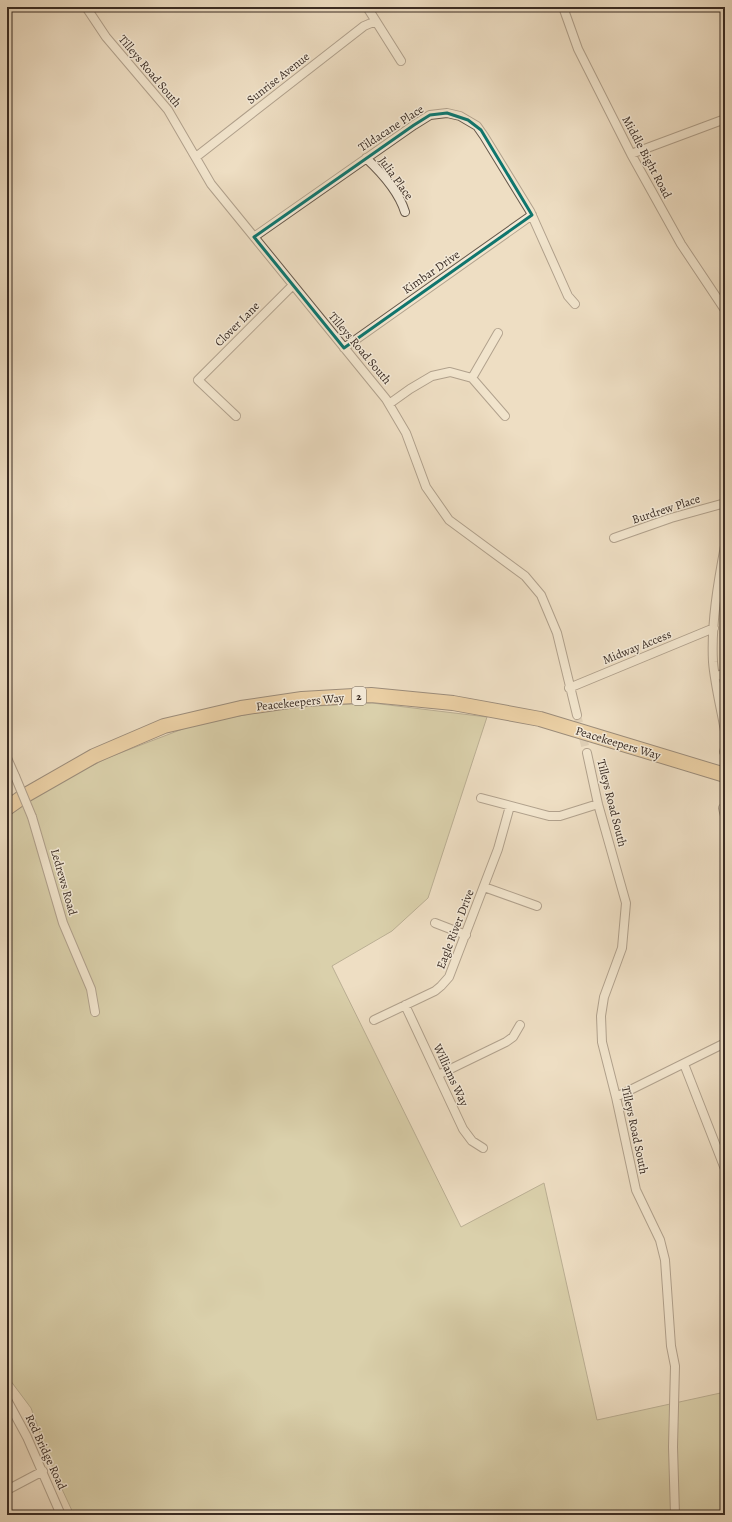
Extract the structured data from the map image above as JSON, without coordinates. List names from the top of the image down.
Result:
{
  "streets": {
    "highway": ["2", "Peacekeepers Way"],
    "street": [
      "Tilleys Road South",
      "Sunrise Avenue",
      "Tildacane Place",
      "Middle Bight Road",
      "Julia Place",
      "Kimbar Drive",
      "Clover Lane",
      "Burdrew Place",
      "Midway Access",
      "Ledrews Road",
      "Eagle River Drive",
      "Williams Way",
      "Red Bridge Road"
    ]
  },
  "crossings": [
    ["Tilleys Road South", "Sunrise Avenue"],
    ["Tilleys Road South", "Tildacane Place"],
    ["Tilleys Road South", "Kimbar Drive"],
    ["Tilleys Road South", "Clover Lane"],
    ["Tilleys Road South", "Midway Access"],
    ["Tildacane Place", "Julia Place"],
    ["Tildacane Place", "Kimbar Drive"],
    ["Eagle River Drive", "Williams Way"]
  ]
}
